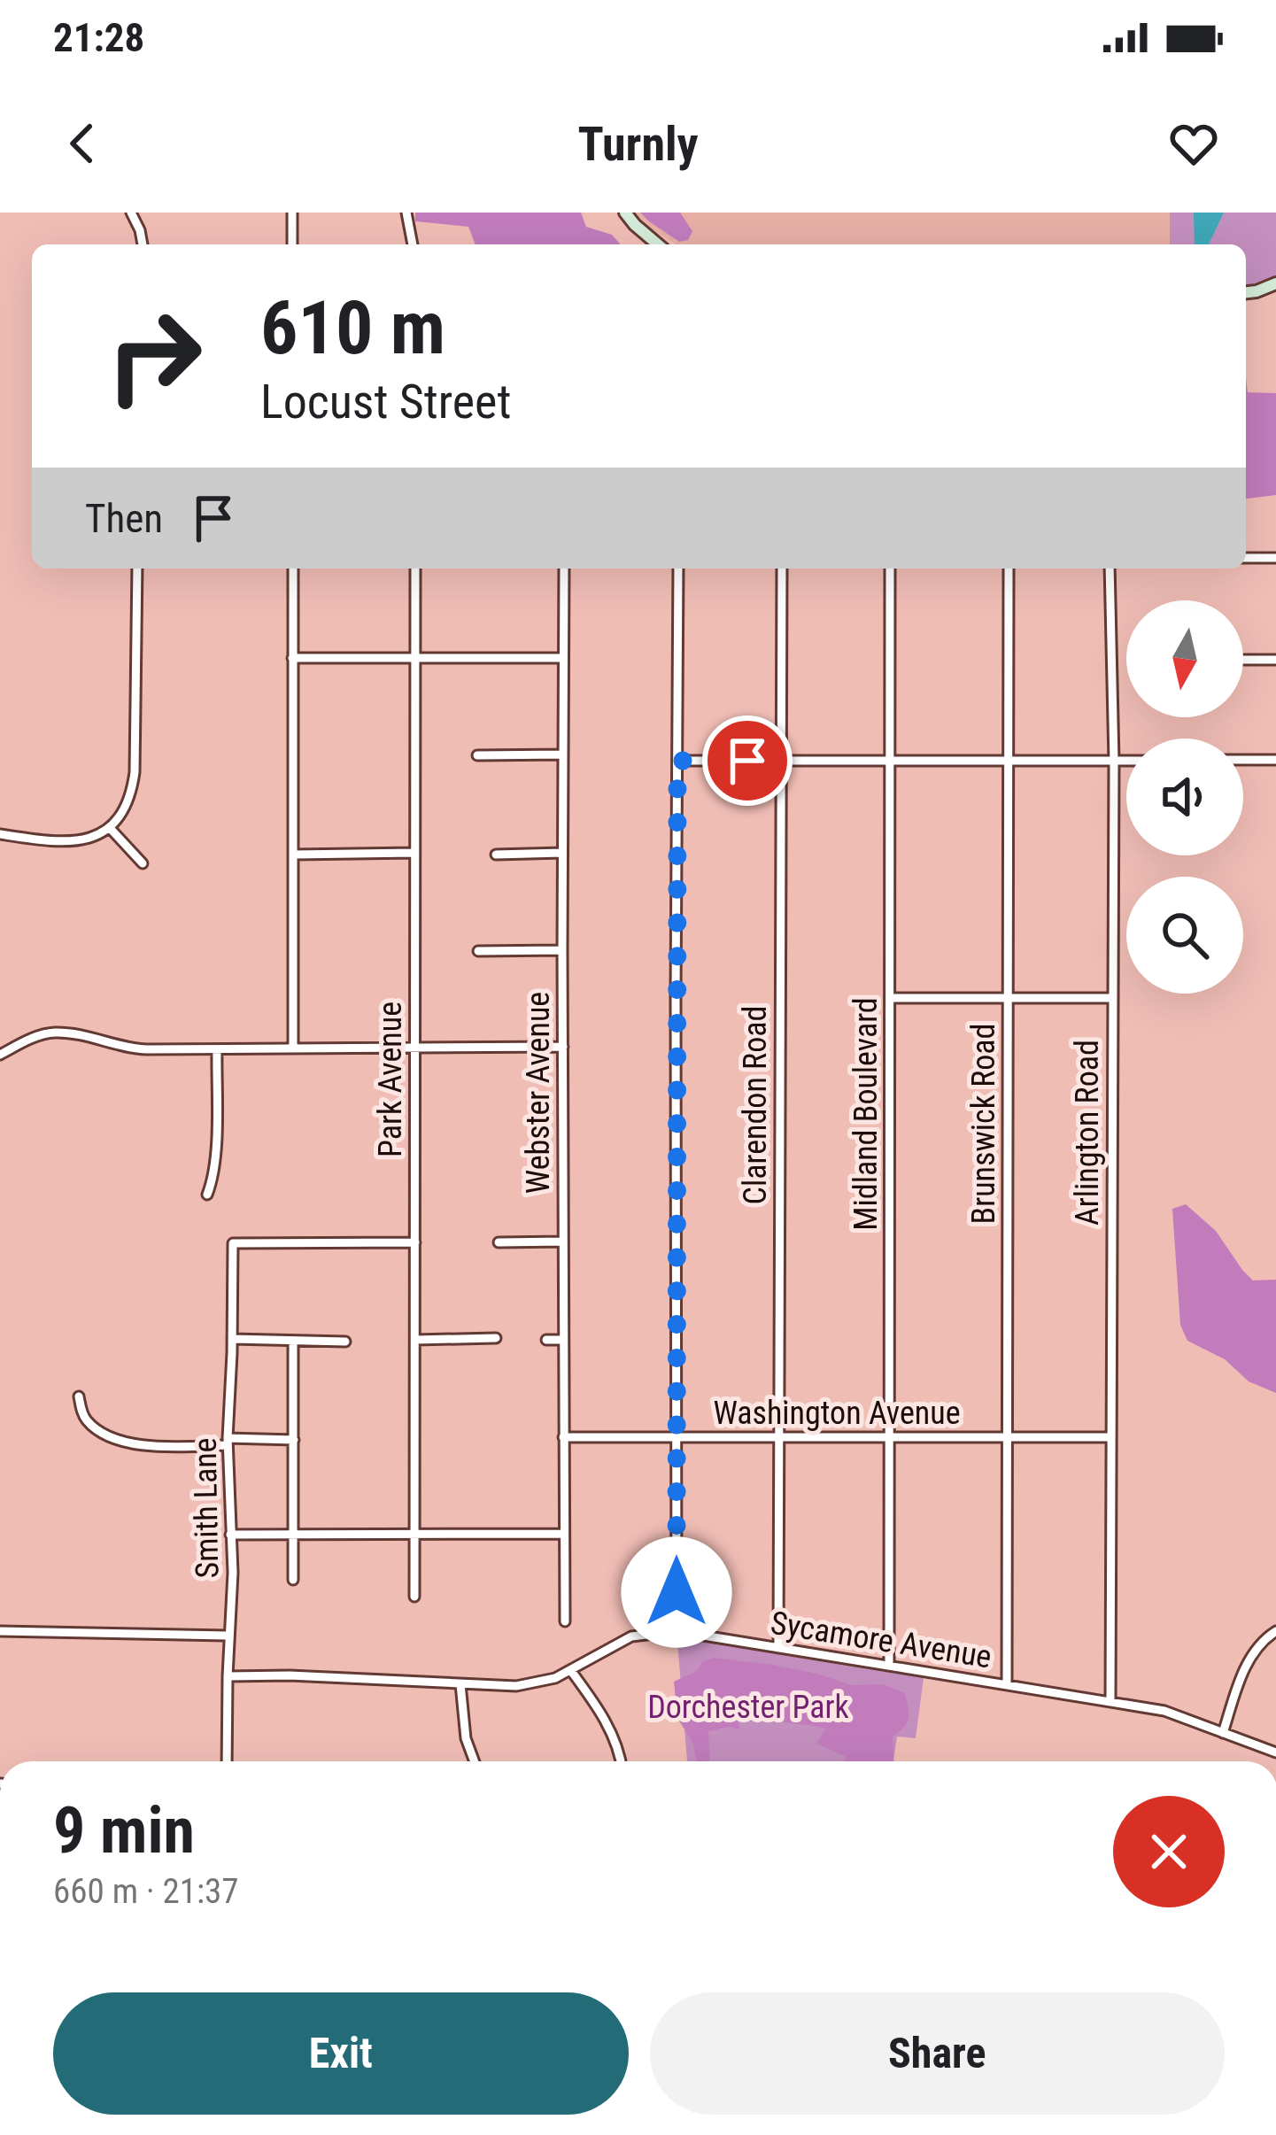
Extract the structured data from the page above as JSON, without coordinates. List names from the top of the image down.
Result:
{
  "streets": {
    "street": [
      "Park Avenue",
      "Webster Avenue",
      "Clarendon Road",
      "Midland Boulevard",
      "Brunswick Road",
      "Arlington Road",
      "Washington Avenue",
      "Smith Lane",
      "Sycamore Avenue"
    ]
  },
  "crossings": [
    ["Park Avenue", "Smith Lane"],
    ["Webster Avenue", "Washington Avenue"],
    ["Clarendon Road", "Washington Avenue"],
    ["Clarendon Road", "Sycamore Avenue"],
    ["Midland Boulevard", "Washington Avenue"],
    ["Midland Boulevard", "Sycamore Avenue"],
    ["Brunswick Road", "Washington Avenue"],
    ["Brunswick Road", "Sycamore Avenue"],
    ["Arlington Road", "Washington Avenue"],
    ["Arlington Road", "Sycamore Avenue"],
    ["Smith Lane", "Sycamore Avenue"]
  ],
  "parks": ["Dorchester Park"],
  "north": "bottom",
  "page": {
    "status": "21:28",
    "header": "Turnly",
    "turn": ["610 m", "Locust Street"],
    "then": "Then",
    "heading": ["9 min", "660 m · 21:37"],
    "buttons": ["Exit", "Share"]
  }
}
